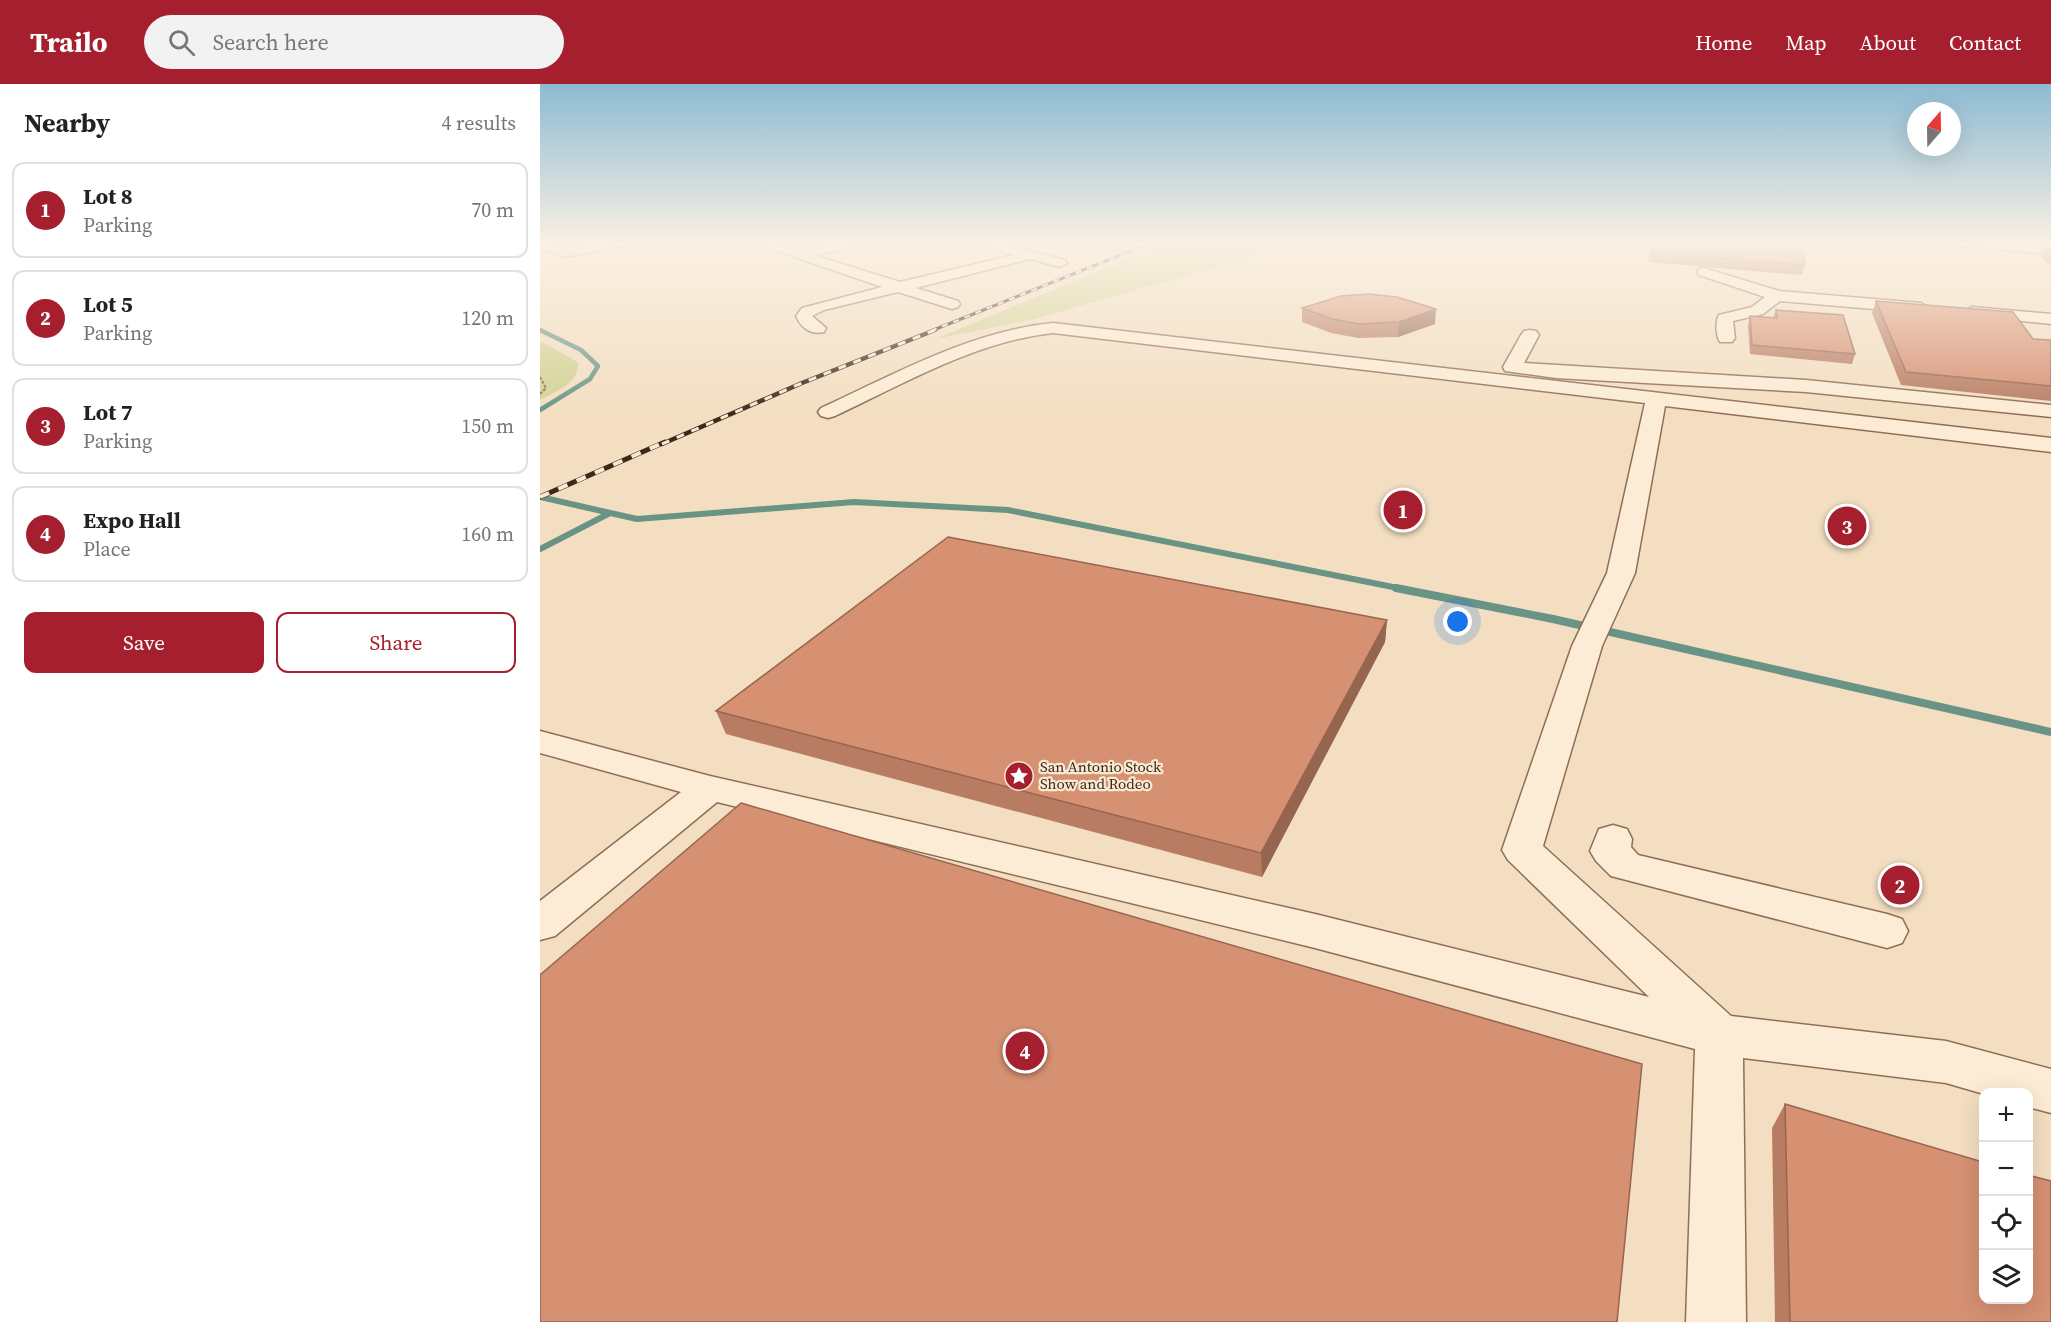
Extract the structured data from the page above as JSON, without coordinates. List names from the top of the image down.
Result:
{
  "places": {
    "place": ["San Antonio Stock Show and Rodeo"]
  },
  "north": "top",
  "page": {
    "header": "Trailo",
    "search": "Search here",
    "nav": [
      "Home",
      "Map",
      "About",
      "Contact"
    ],
    "heading": ["Nearby", "4 results"],
    "list": [
      {
        "mark": "1",
        "name": "Lot 8",
        "note": "Parking",
        "value": "70 m"
      },
      {
        "mark": "2",
        "name": "Lot 5",
        "note": "Parking",
        "value": "120 m"
      },
      {
        "mark": "3",
        "name": "Lot 7",
        "note": "Parking",
        "value": "150 m"
      },
      {
        "mark": "4",
        "name": "Expo Hall",
        "note": "Place",
        "value": "160 m"
      }
    ],
    "pins": [
      "1",
      "3",
      "2",
      "4"
    ],
    "buttons": ["Save", "Share"],
    "map_buttons": ["+", "−"]
  }
}
